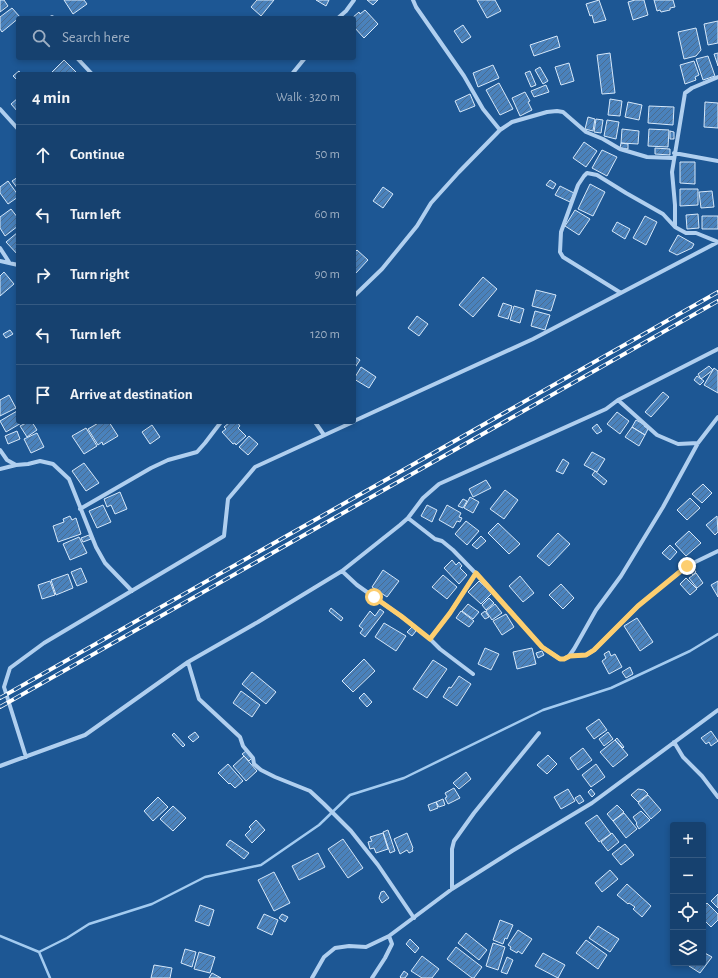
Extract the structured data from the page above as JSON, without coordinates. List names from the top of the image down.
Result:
{
  "page": {
    "search": "Search here",
    "heading": ["4 min", "Walk · 320 m"],
    "list": [
      ["Continue", "50 m"],
      ["Turn left", "60 m"],
      ["Turn right", "90 m"],
      ["Turn left", "120 m"],
      "Arrive at destination"
    ],
    "map_buttons": ["+", "−"]
  }
}
